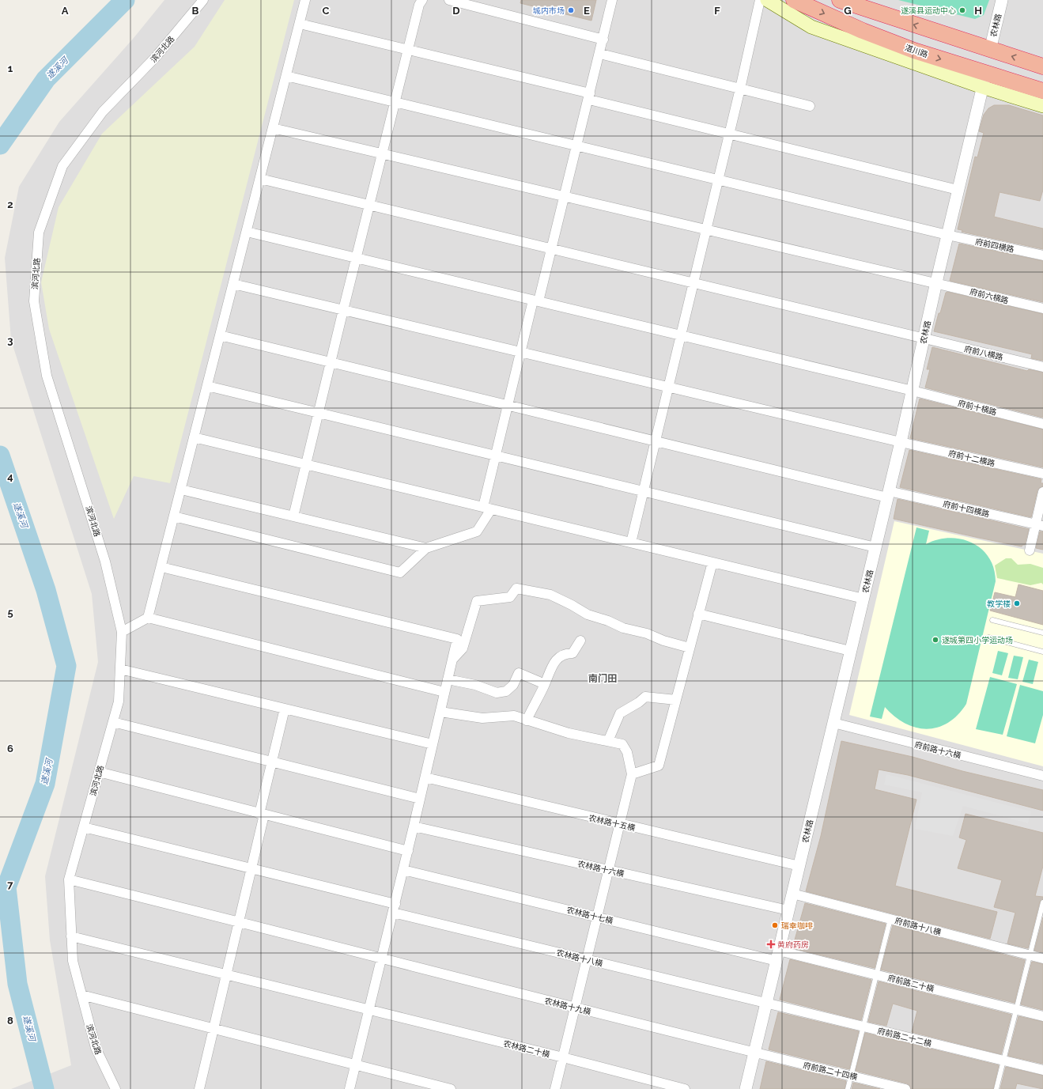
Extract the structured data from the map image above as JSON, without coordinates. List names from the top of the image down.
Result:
{
  "streets": {
    "highway": ["湛川路"],
    "street": [
      "农林路",
      "滨河北路",
      "府前四横路",
      "府前六横路",
      "府前八横路",
      "府前十横路",
      "府前十二横路",
      "府前十四横路",
      "府前路十六横",
      "农林路十五横",
      "农林路十六横",
      "农林路十七横",
      "府前路十八横",
      "农林路十八横",
      "府前路二十横",
      "农林路十九横",
      "府前路二十二横",
      "农林路二十横",
      "府前路二十四横"
    ]
  },
  "crossings": [
    ["农林路", "湛川路"],
    ["农林路", "府前四横路"],
    ["农林路", "府前六横路"],
    ["农林路", "府前八横路"],
    ["农林路", "府前十横路"],
    ["农林路", "府前十二横路"],
    ["农林路", "府前十四横路"],
    ["农林路", "府前路十六横"],
    ["农林路", "农林路十五横"],
    ["农林路", "农林路十六横"],
    ["农林路", "农林路十七横"],
    ["农林路", "府前路十八横"],
    ["农林路", "农林路十八横"],
    ["农林路", "府前路二十横"],
    ["农林路", "农林路十九横"],
    ["农林路", "府前路二十二横"],
    ["农林路", "府前路二十四横"],
    ["滨河北路", "农林路十八横"],
    ["滨河北路", "农林路十九横"],
    ["滨河北路", "农林路二十横"],
    ["农林路十七横", "府前路二十横"],
    ["农林路十八横", "府前路二十二横"],
    ["农林路十九横", "府前路二十四横"]
  ],
  "districts": ["南门田"],
  "water": ["遂溪河"],
  "places": {
    "other": [
      "城内市场",
      "遂溪县运动中心",
      "教学楼",
      "遂城第四小学运动场",
      "瑞幸咖啡"
    ],
    "health": ["黄府药房"]
  },
  "grid": {
    "columns": [
      "A",
      "B",
      "C",
      "D",
      "E",
      "F",
      "G",
      "H"
    ],
    "rows": [
      "1",
      "2",
      "3",
      "4",
      "5",
      "6",
      "7",
      "8"
    ]
  }
}
